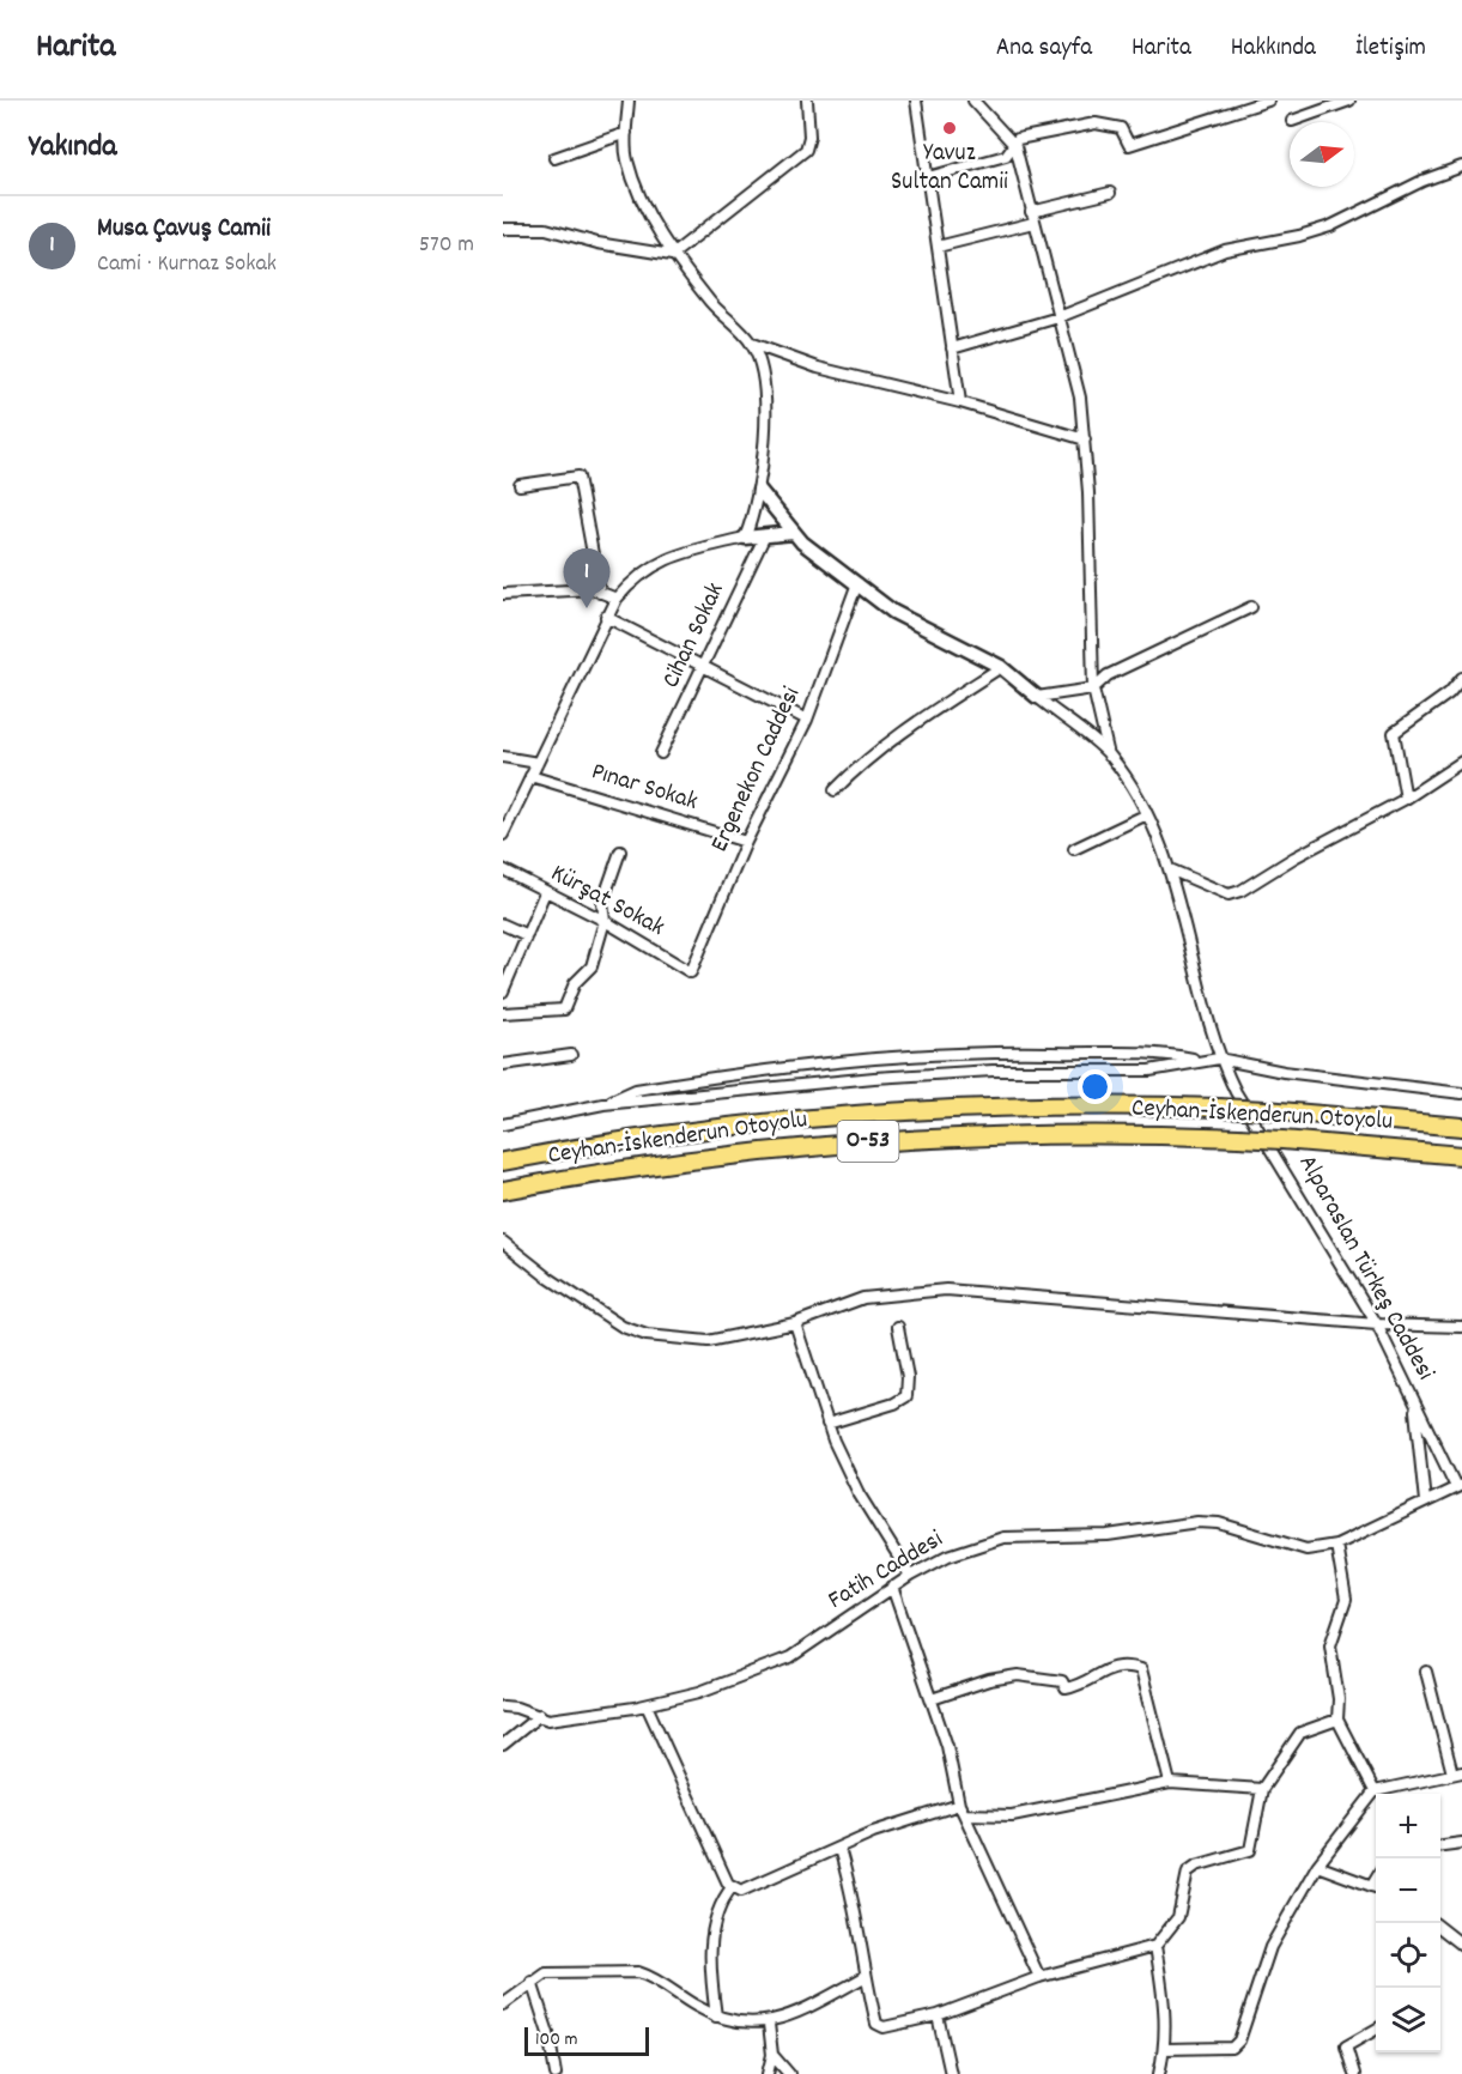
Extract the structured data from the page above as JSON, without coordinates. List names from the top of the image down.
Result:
{
  "streets": {
    "highway": ["Ceyhan-İskenderun Otoyolu", "O-53"],
    "street": [
      "Cihan Sokak",
      "Ergenekon Caddesi",
      "Pınar Sokak",
      "Kürşat Sokak",
      "Alparaslan Türkeş Caddesi",
      "Fatih Caddesi"
    ]
  },
  "crossings": [
    ["Ergenekon Caddesi", "Pınar Sokak"],
    ["Ergenekon Caddesi", "Kürşat Sokak"],
    ["Alparaslan Türkeş Caddesi", "Fatih Caddesi"]
  ],
  "places": ["Yavuz Sultan Camii"],
  "scale_bar": "100 m",
  "north": "right",
  "page": {
    "header": "Harita",
    "nav": [
      "Ana sayfa",
      "Harita",
      "Hakkında",
      "İletişim"
    ],
    "heading": "Yakında",
    "list": [
      {
        "mark": "1",
        "name": "Musa Çavuş Camii",
        "note": "Cami · Kurnaz Sokak",
        "value": "570 m"
      }
    ],
    "pins": "1",
    "map_buttons": ["+", "−"],
    "scale": "100 m"
  }
}
